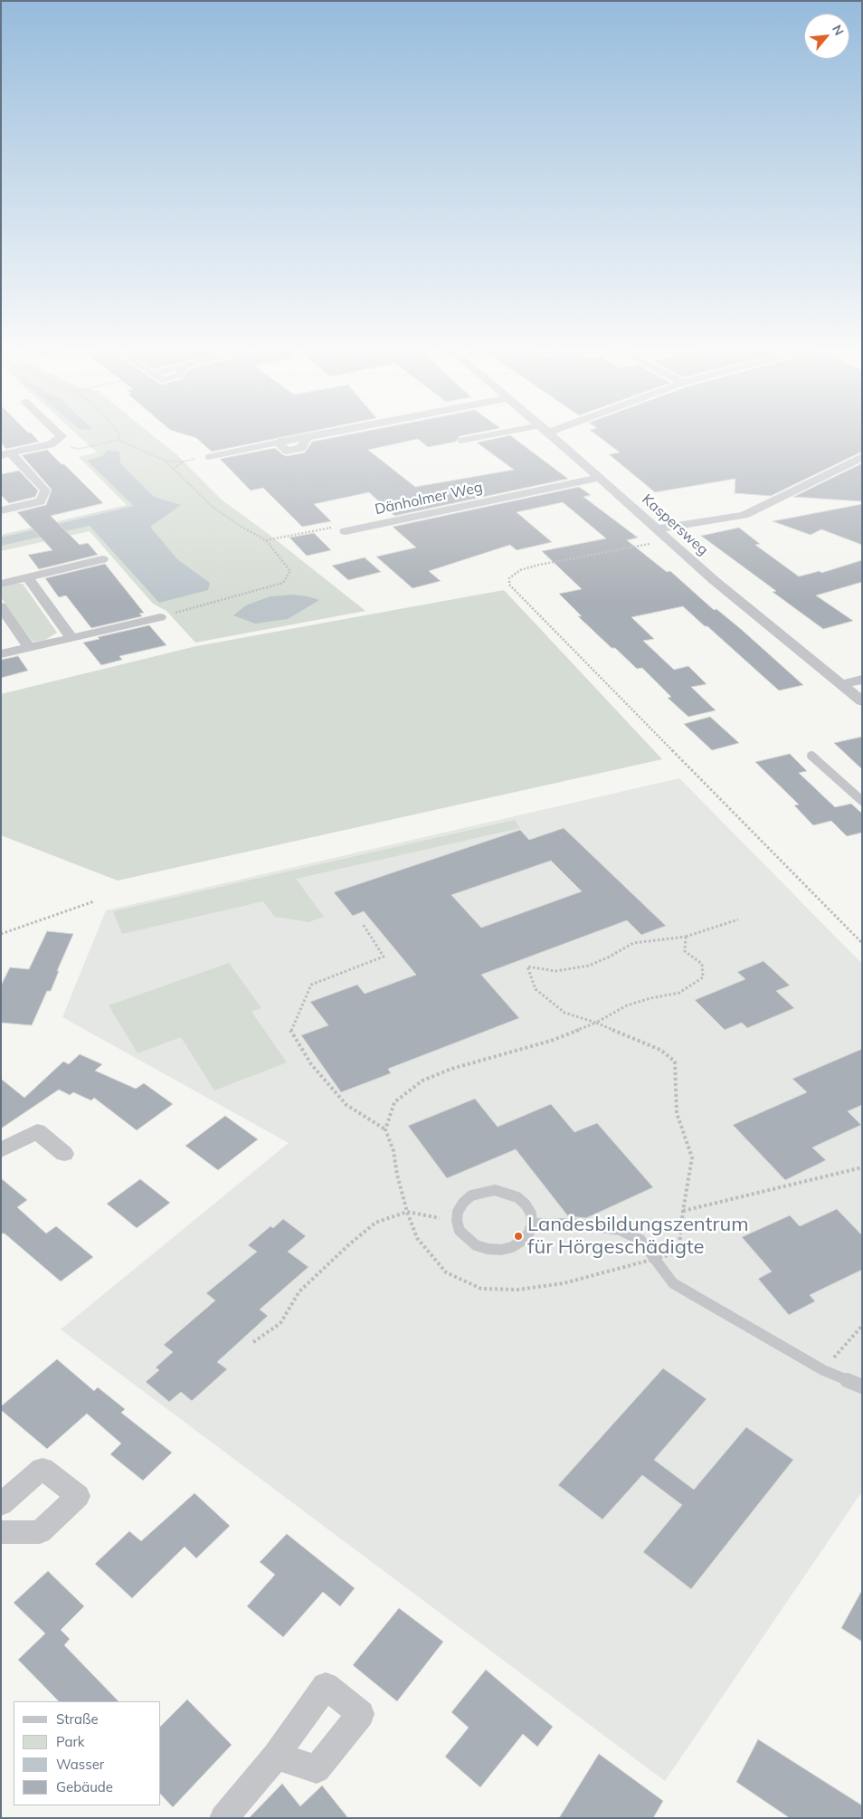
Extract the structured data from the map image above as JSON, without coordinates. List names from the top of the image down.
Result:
{
  "streets": {
    "street": ["Dänholmer Weg", "Kaspersweg"]
  },
  "crossings": [
    ["Dänholmer Weg", "Kaspersweg"]
  ],
  "places": ["Landesbildungszentrum für Hörgeschädigte"],
  "legend": [
    "Straße",
    "Park",
    "Wasser",
    "Gebäude"
  ],
  "north": "top right"
}
